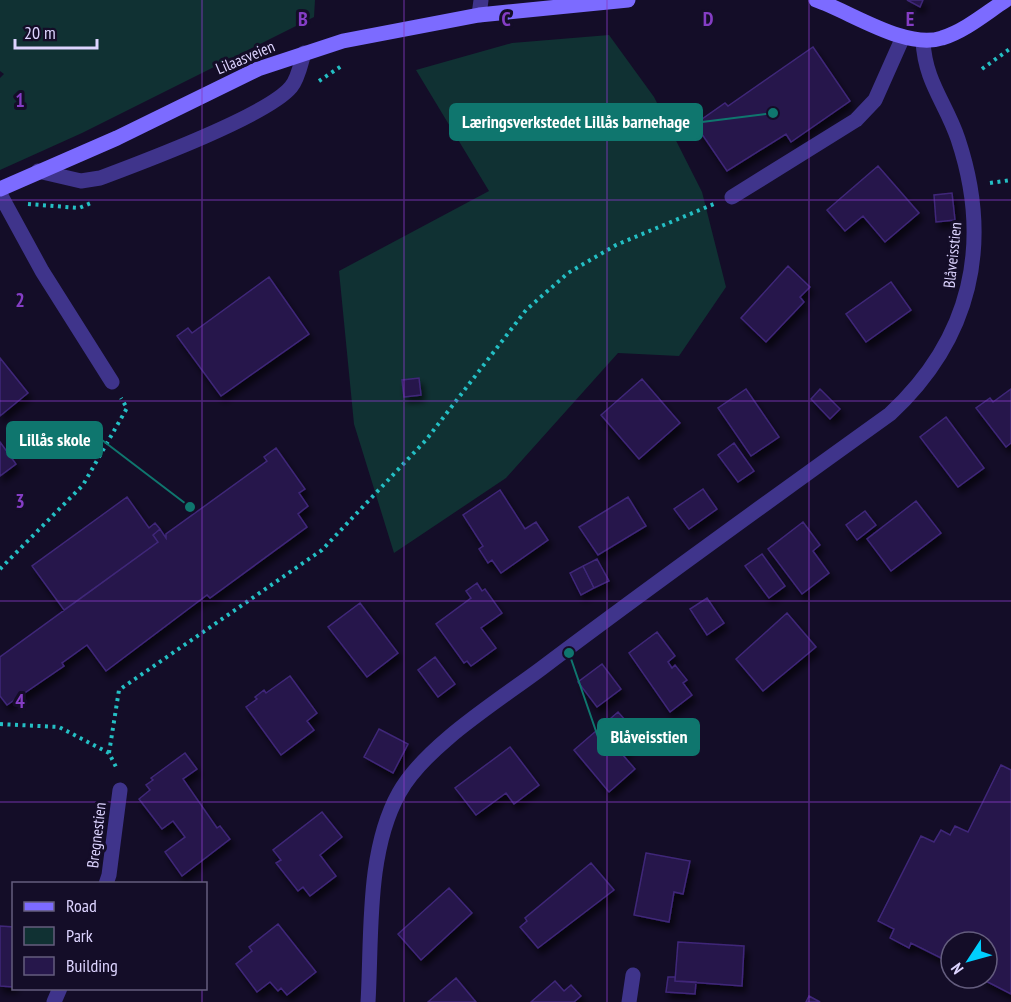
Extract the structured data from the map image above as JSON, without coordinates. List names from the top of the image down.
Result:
{
  "streets": {
    "street": ["Lilaasveien", "Blåveisstien", "Bregnestien"]
  },
  "places": ["Læringsverkstedet Lillås barnehage", "Lillås skole", "Blåveisstien"],
  "legend": ["Road", "Park", "Building"],
  "scale_bar": "20 m",
  "north": "bottom left",
  "grid": {
    "columns": [
      "B",
      "C",
      "D",
      "E"
    ],
    "rows": [
      "1",
      "2",
      "3",
      "4"
    ]
  }
}
